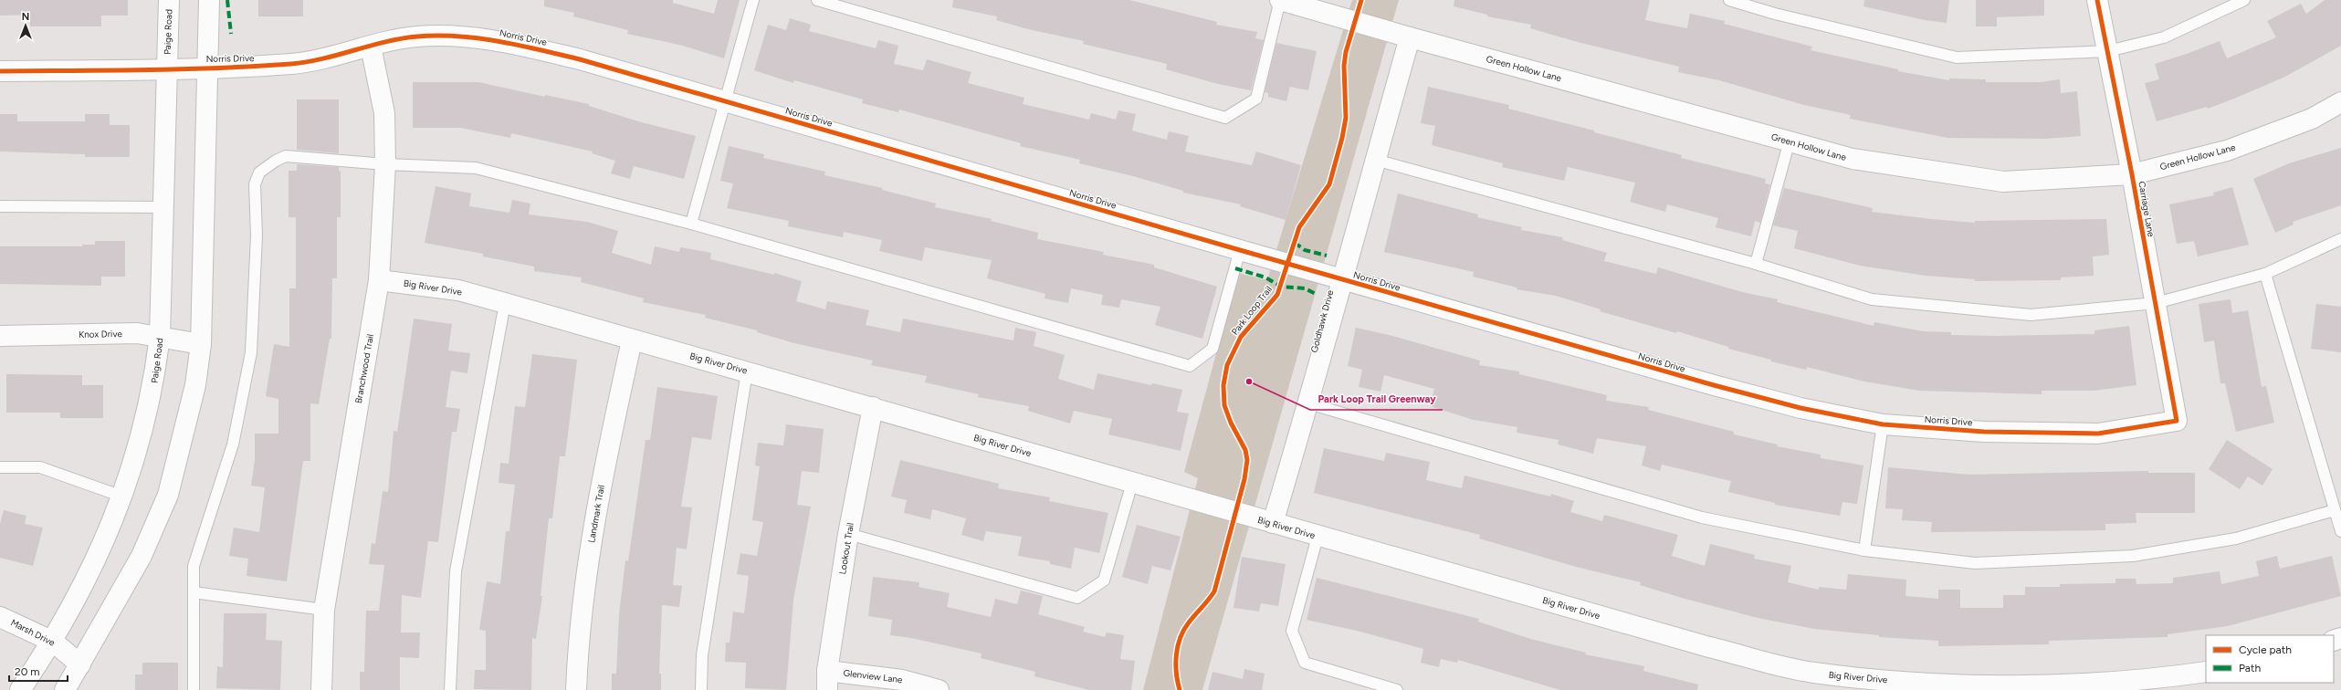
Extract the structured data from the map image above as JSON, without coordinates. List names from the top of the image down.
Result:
{
  "streets": {
    "street": [
      "Paige Road",
      "Norris Drive",
      "Green Hollow Lane",
      "Carriage Lane",
      "Big River Drive",
      "Goldhawk Drive",
      "Knox Drive",
      "Branchwood Trail",
      "Landmark Trail",
      "Lookout Trail",
      "Marsh Drive",
      "Glenview Lane"
    ],
    "cycle path": ["Park Loop Trail"]
  },
  "crossings": [
    ["Paige Road", "Norris Drive"],
    ["Paige Road", "Knox Drive"],
    ["Paige Road", "Marsh Drive"],
    ["Norris Drive", "Carriage Lane"],
    ["Norris Drive", "Goldhawk Drive"],
    ["Norris Drive", "Branchwood Trail"],
    ["Green Hollow Lane", "Carriage Lane"],
    ["Green Hollow Lane", "Goldhawk Drive"],
    ["Big River Drive", "Goldhawk Drive"],
    ["Big River Drive", "Branchwood Trail"],
    ["Big River Drive", "Landmark Trail"],
    ["Big River Drive", "Lookout Trail"],
    ["Lookout Trail", "Glenview Lane"]
  ],
  "places": ["Park Loop Trail Greenway"],
  "legend": ["Cycle path", "Path"],
  "scale_bar": "20 m",
  "north": "top"
}
